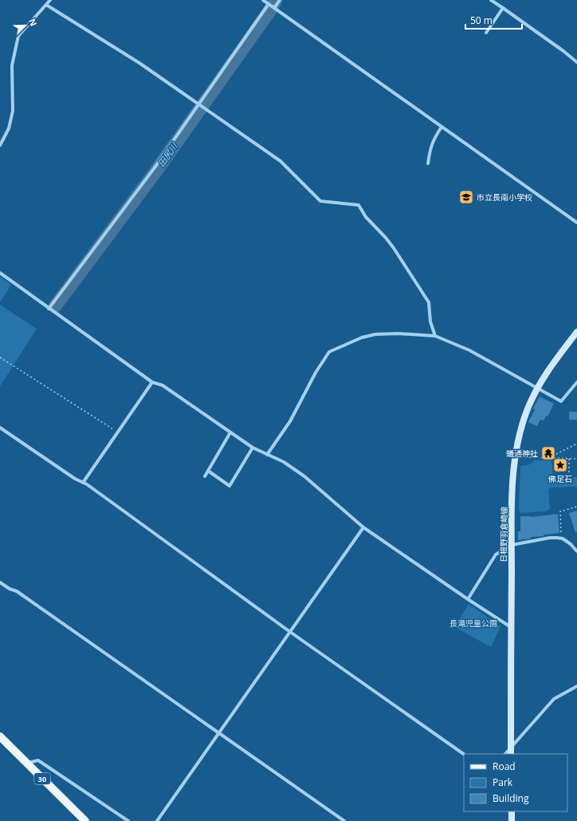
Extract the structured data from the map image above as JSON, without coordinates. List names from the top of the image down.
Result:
{
  "streets": {
    "main road": ["日根野羽倉崎線", "30"]
  },
  "water": ["田尻川"],
  "parks": ["長滝児童公園"],
  "places": {
    "school or university": ["市立長南小学校"],
    "temple": ["蟻通神社"],
    "place": ["佛足石"]
  },
  "legend": ["Road", "Park", "Building"],
  "scale_bar": "50 m",
  "north": "top right"
}
